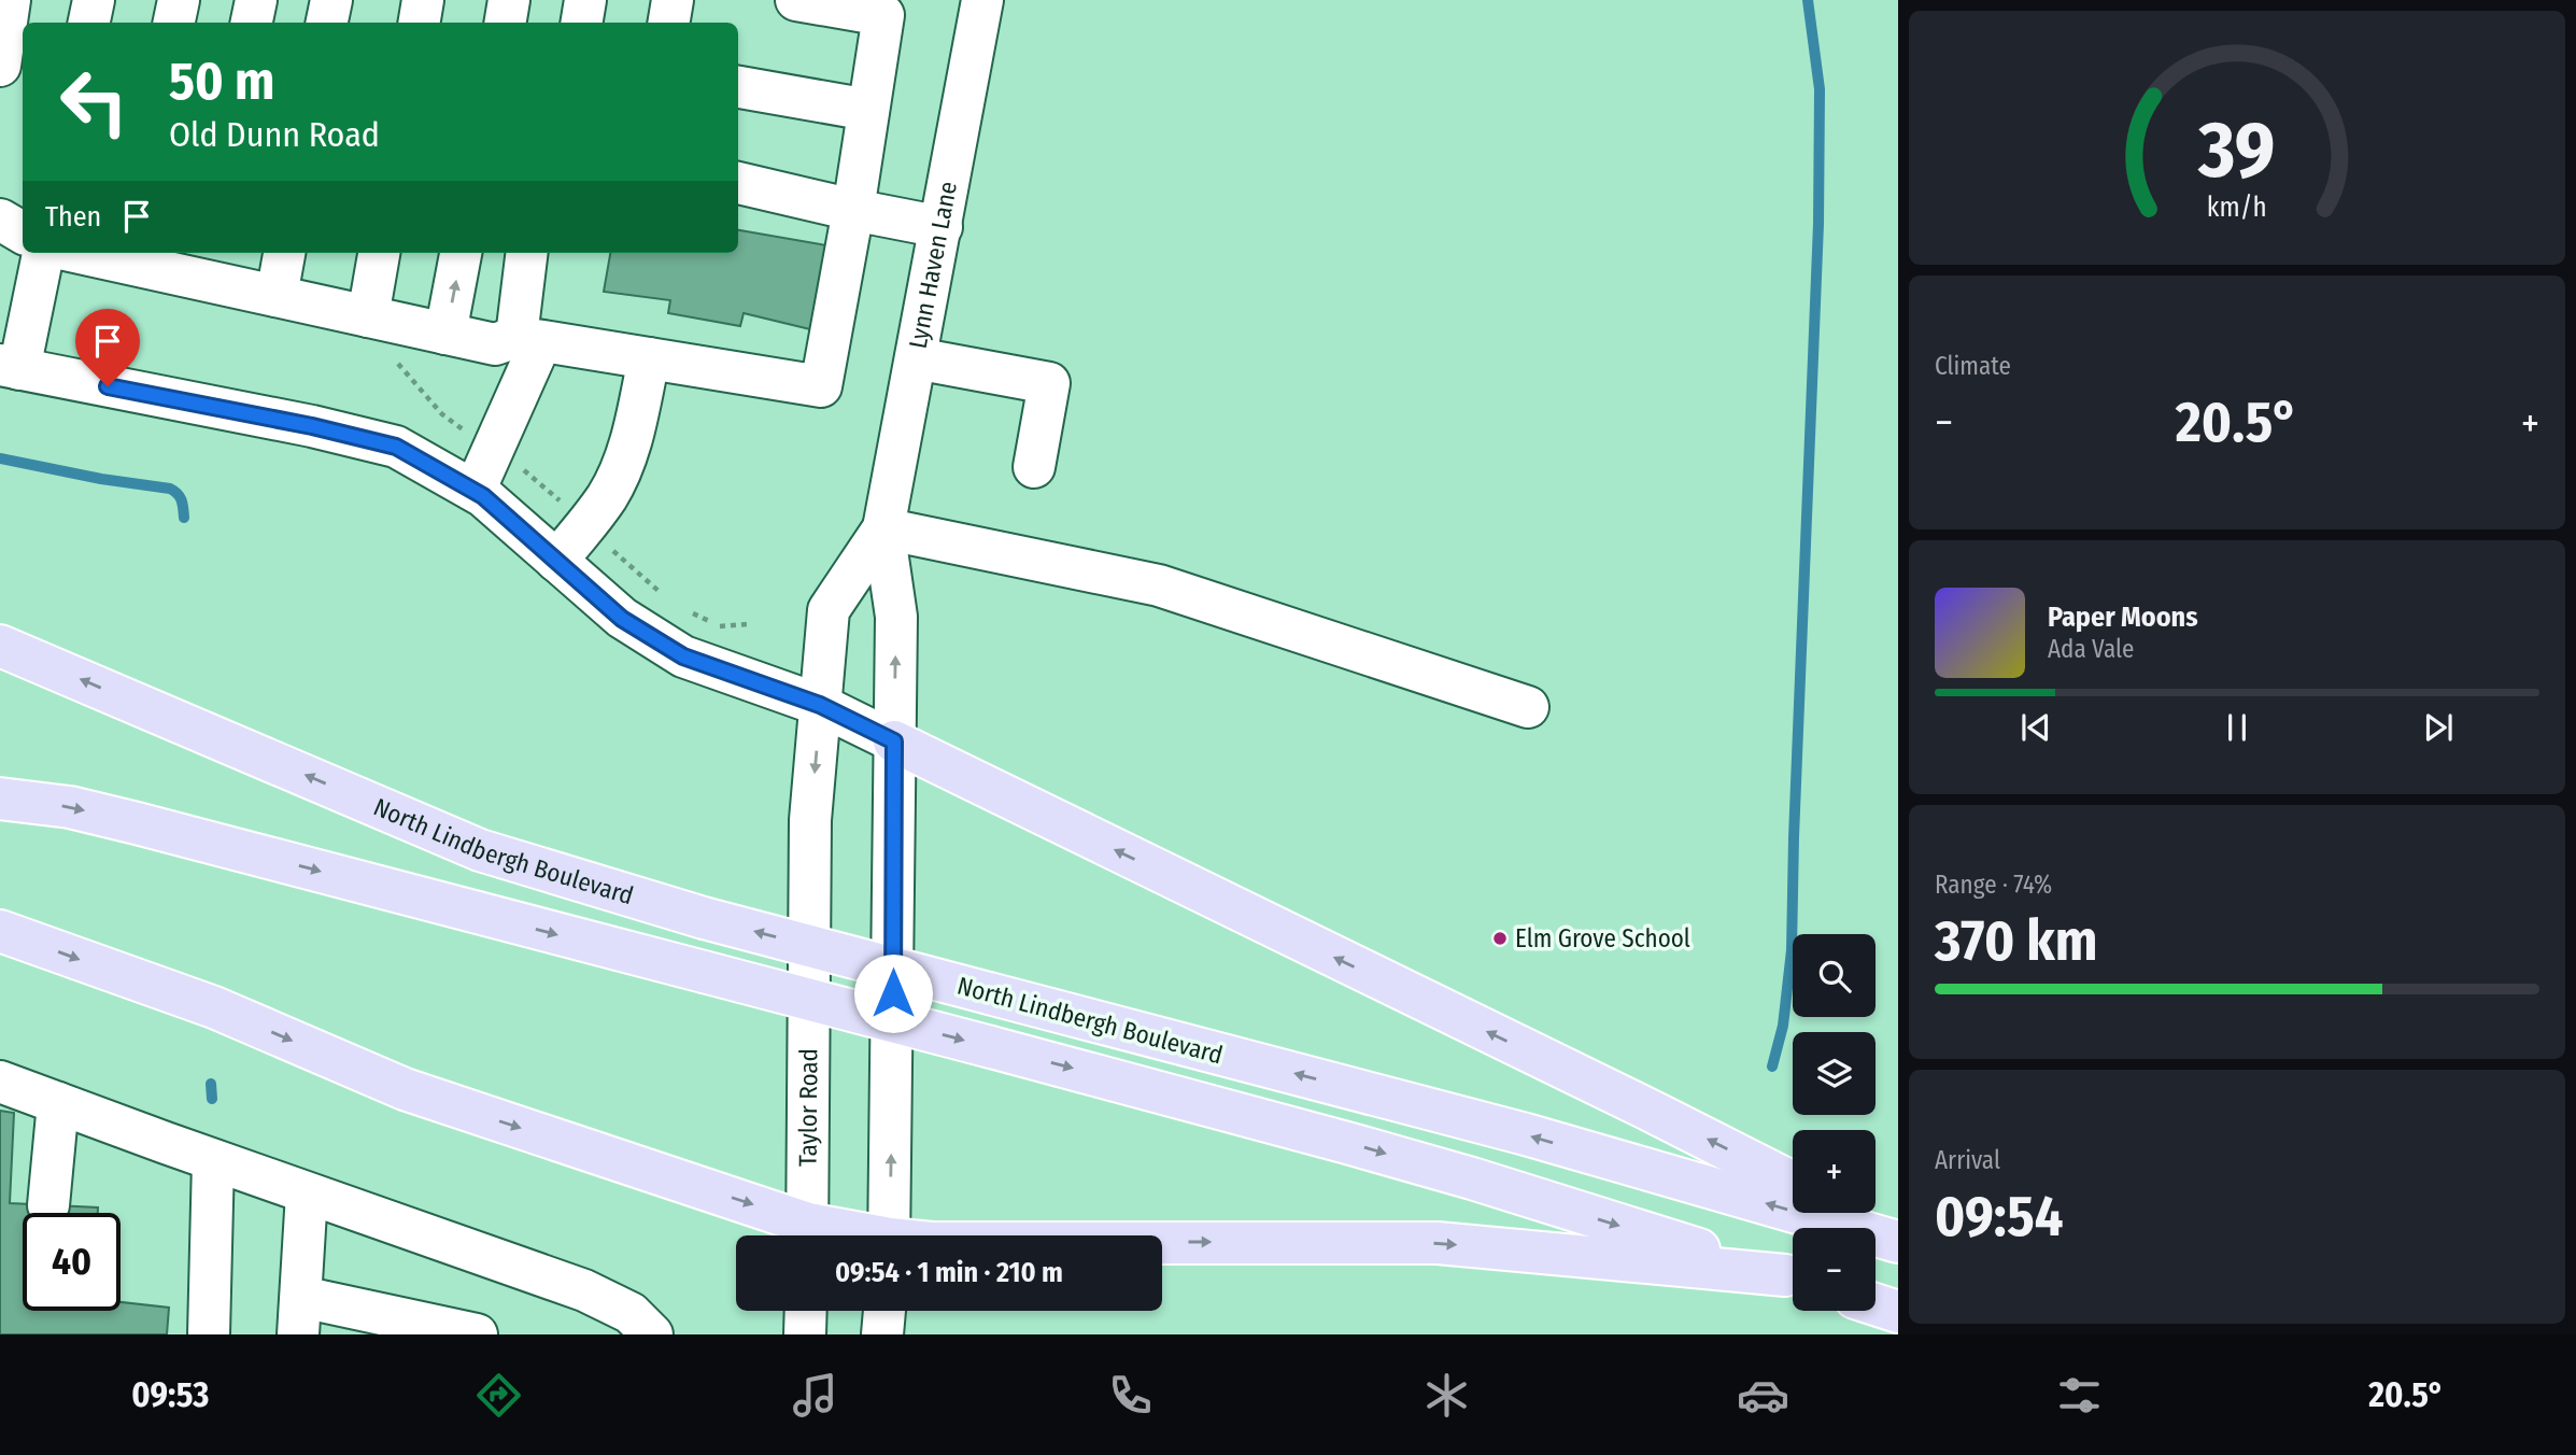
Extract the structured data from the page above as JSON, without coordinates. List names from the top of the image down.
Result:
{
  "streets": {
    "main road": ["North Lindbergh Boulevard"],
    "street": ["Lynn Haven Lane", "Taylor Road"]
  },
  "crossings": [
    ["Lynn Haven Lane", "Taylor Road"]
  ],
  "places": ["Elm Grove School"],
  "page": {
    "turn": ["50 m", "Old Dunn Road"],
    "then": "Then",
    "tile": [
      "Climate",
      ["Range · 74%", "370 km"],
      ["Arrival", "09:54"]
    ],
    "heat": ["−", "20.5°", "+"],
    "song": ["Paper Moons", "Ada Vale"],
    "map_buttons": ["+", "−"],
    "limit": "40",
    "trip": "09:54 · 1 min · 210 m",
    "tabs": ["09:53", "20.5°"],
    "gauge": ["39", "km/h"]
  }
}
